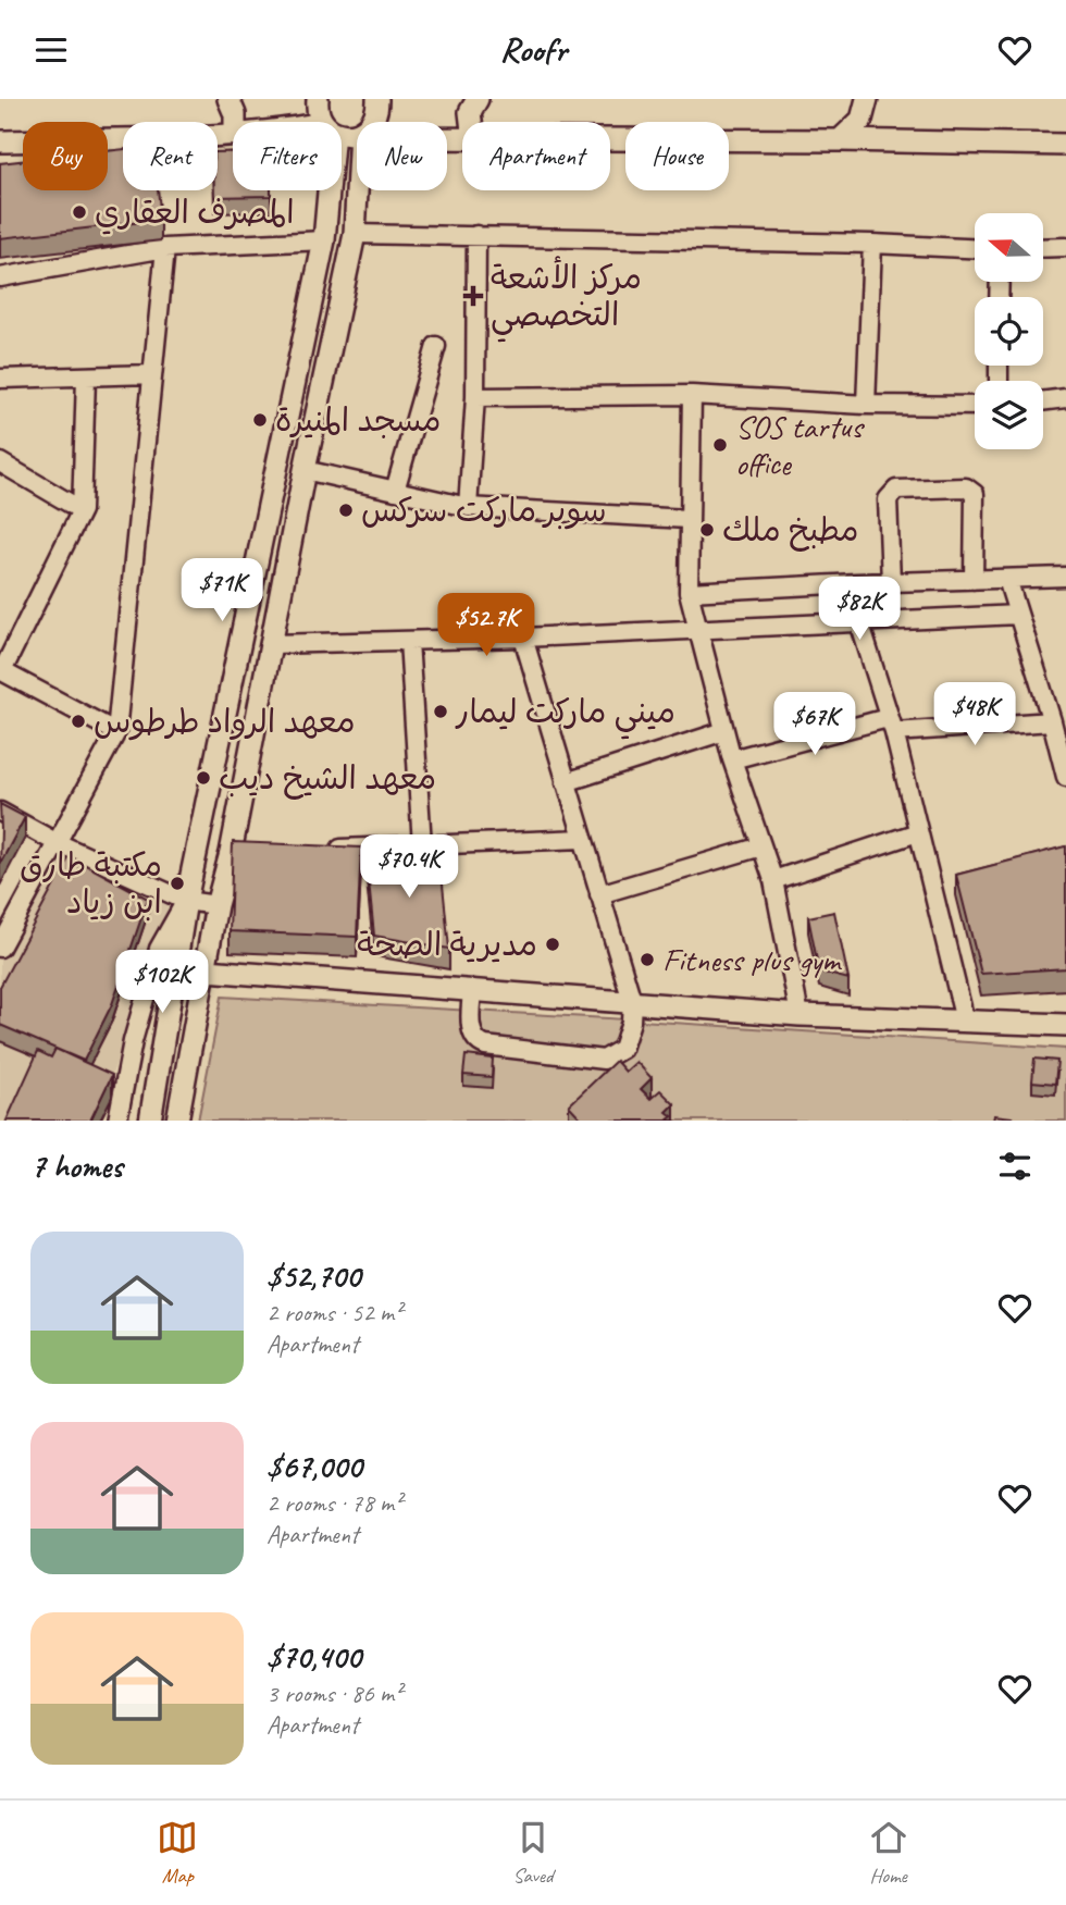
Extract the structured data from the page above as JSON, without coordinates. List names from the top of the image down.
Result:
{
  "places": {
    "other": [
      "المصرف العقاري",
      "مسجد المنيرة",
      "SOS tartus office",
      "سوبر ماركت سركس",
      "مطبخ ملك",
      "ميني ماركت ليمار",
      "معهد الرواد طرطوس",
      "معهد الشيخ ديب",
      "مكتبة طارق ابن زياد",
      "مديرية الصحة",
      "Fitness plus gym"
    ],
    "health": ["مركز الأشعة التخصصي"]
  },
  "north": "left",
  "page": {
    "header": "Roofr",
    "chip": [
      "Buy",
      "Rent",
      "Filters",
      "New",
      "Apartment",
      "House"
    ],
    "price": [
      "$71K",
      "$82K",
      "$52.7K",
      "$48K",
      "$67K",
      "$70.4K",
      "$102K"
    ],
    "heading": "7 homes",
    "list": [
      {
        "name": "$52,700",
        "note": "2 rooms · 52 m² · Apartment"
      },
      {
        "name": "$67,000",
        "note": "2 rooms · 78 m² · Apartment"
      },
      {
        "name": "$70,400",
        "note": "3 rooms · 86 m² · Apartment"
      }
    ],
    "tabs": ["Map", "Saved", "Home"]
  }
}
